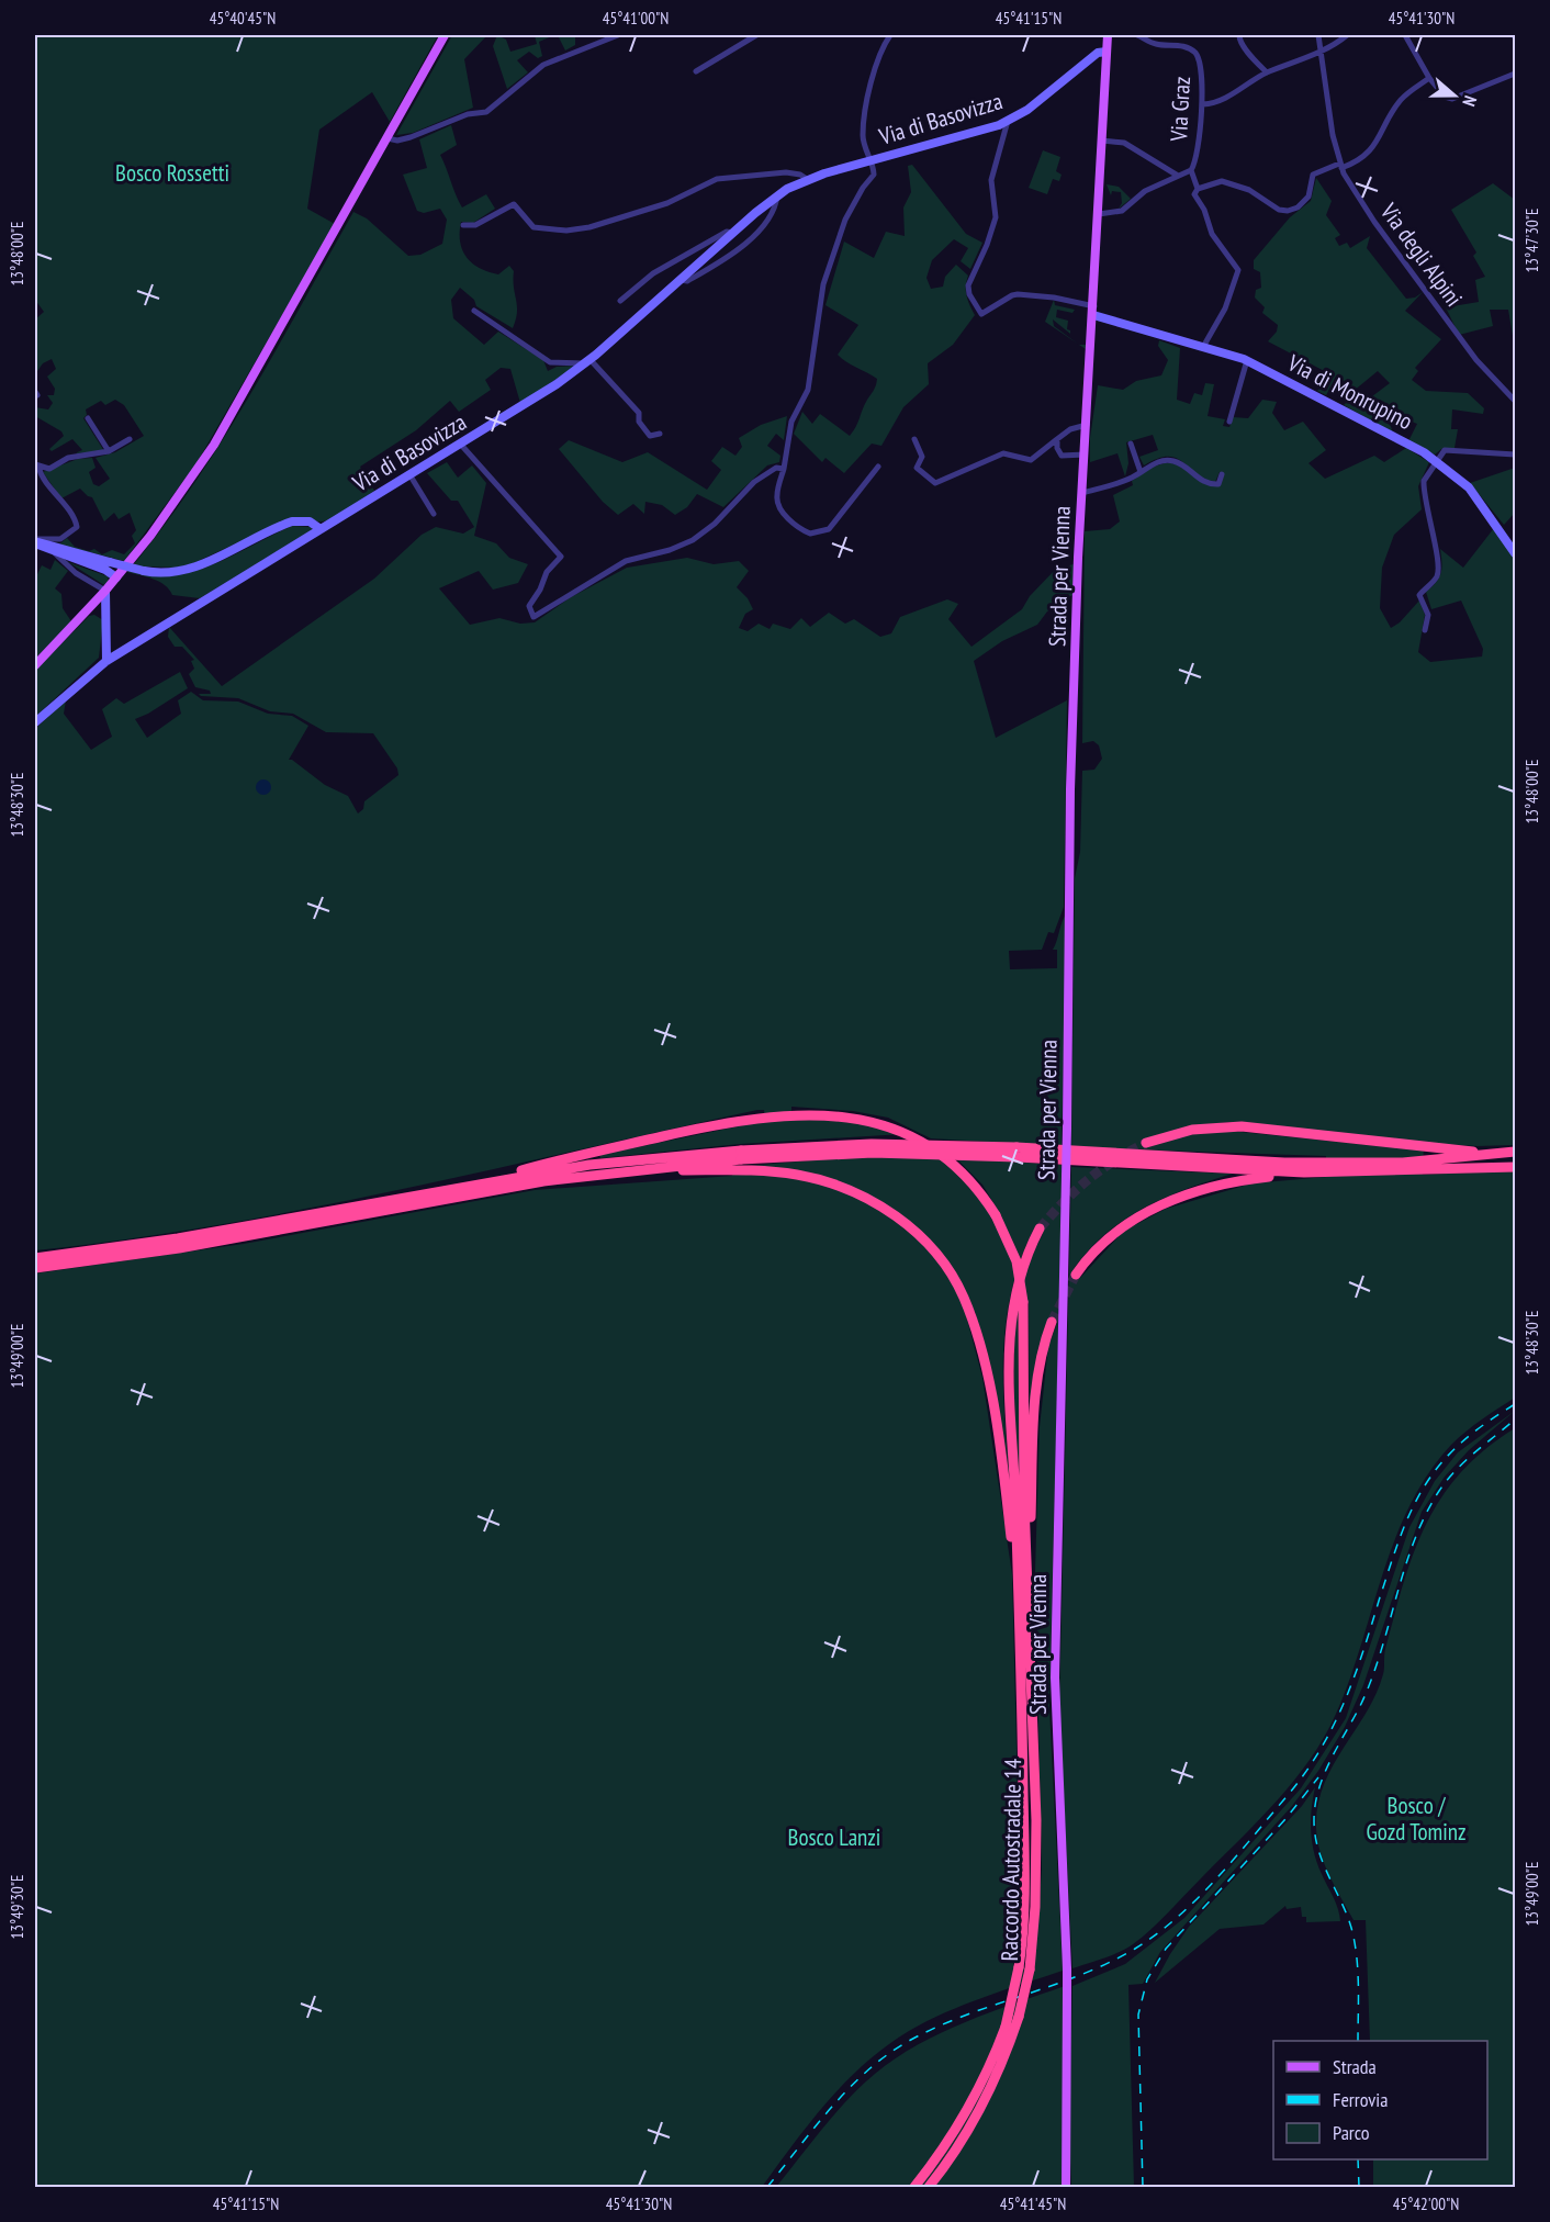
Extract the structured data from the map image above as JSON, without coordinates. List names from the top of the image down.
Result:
{
  "streets": {
    "highway": ["Raccordo Autostradale 14"],
    "main road": ["Via di Basovizza", "Via di Monrupino", "Strada per Vienna"],
    "street": ["Via Graz", "Via degli Alpini"]
  },
  "crossings": [
    ["Via Graz", "Via di Monrupino"],
    ["Via di Basovizza", "Strada per Vienna"],
    ["Via di Monrupino", "Strada per Vienna"]
  ],
  "parks": ["Bosco Rossetti", "Bosco / Gozd Tominz", "Bosco Lanzi"],
  "legend": ["Strada", "Ferrovia", "Parco"],
  "north": "right",
  "coordinates": [
    "45°40'45\"N",
    "45°41'00\"N",
    "45°41'15\"N",
    "45°41'30\"N",
    "13°47'30\"E",
    "13°48'00\"E",
    "13°48'30\"E",
    "13°49'00\"E",
    "13°49'30\"E",
    "45°41'45\"N",
    "45°42'00\"N"
  ]
}
